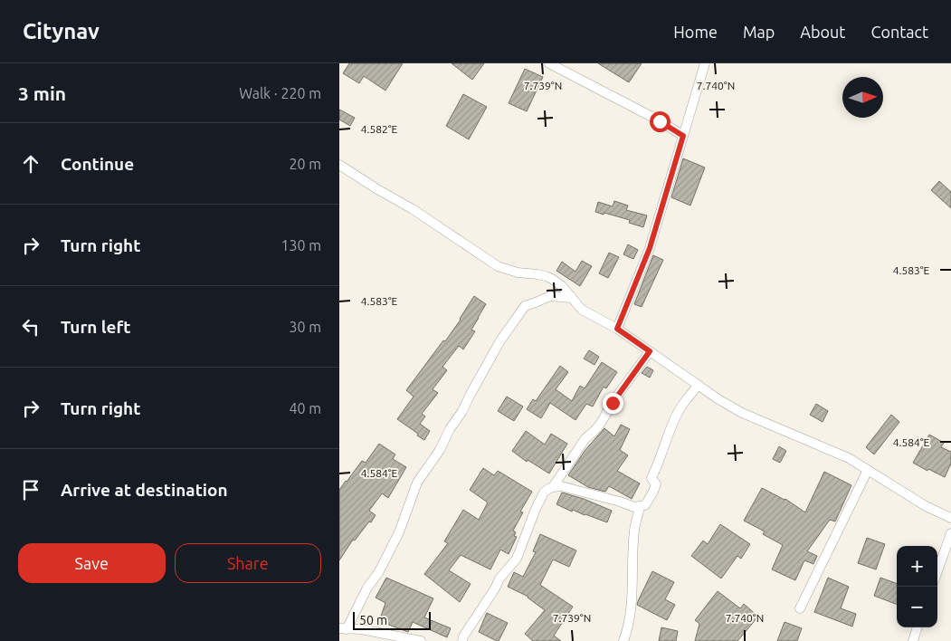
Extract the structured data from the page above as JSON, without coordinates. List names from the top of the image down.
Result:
{
  "scale_bar": "50 m",
  "north": "right",
  "page": {
    "header": "Citynav",
    "nav": [
      "Home",
      "Map",
      "About",
      "Contact"
    ],
    "heading": ["3 min", "Walk · 220 m"],
    "list": [
      ["Continue", "20 m"],
      ["Turn right", "130 m"],
      ["Turn left", "30 m"],
      ["Turn right", "40 m"],
      "Arrive at destination"
    ],
    "buttons": ["Save", "Share"],
    "map_buttons": ["+", "−"],
    "scale": "50 m"
  },
  "coordinates": [
    "7.739°N",
    "7.740°N",
    "4.582°E",
    "4.583°E",
    "4.584°E"
  ]
}
